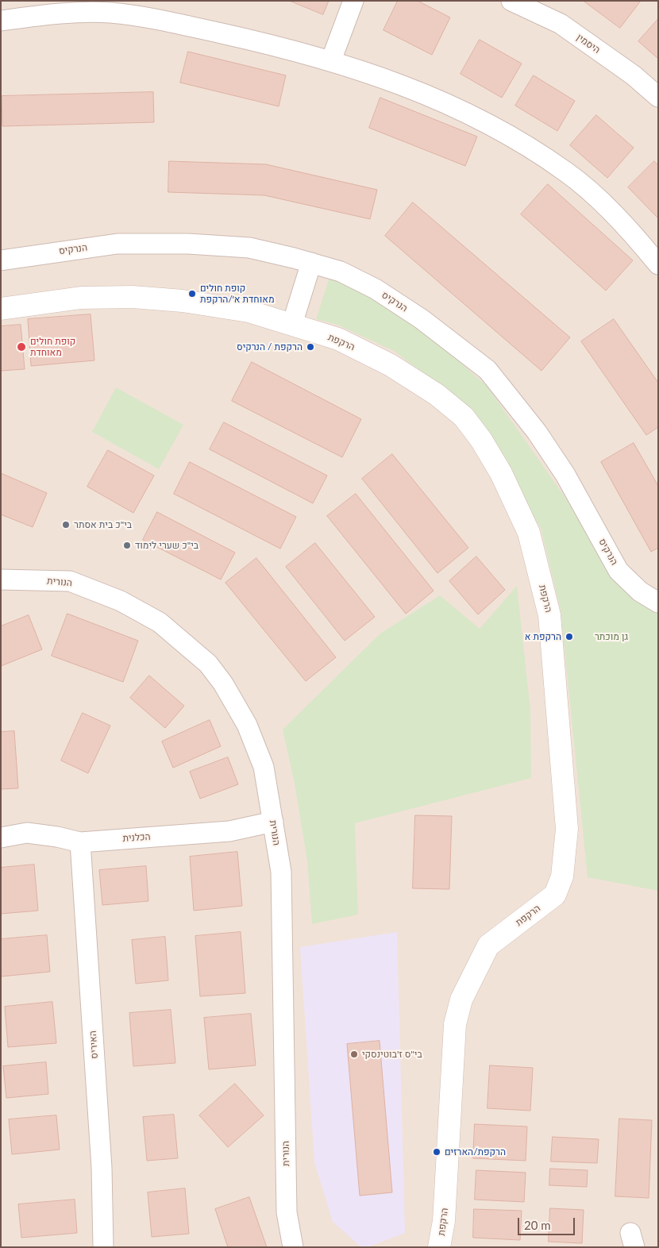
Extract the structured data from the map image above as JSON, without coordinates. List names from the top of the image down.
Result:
{
  "streets": {
    "street": [
      "היסמין",
      "הנרקיס",
      "הרקפת",
      "הנורית",
      "הכלנית",
      "האיריס"
    ]
  },
  "crossings": [
    ["הנורית", "הכלנית"],
    ["הכלנית", "האיריס"]
  ],
  "parks": ["גן מוכתר"],
  "places": [
    "קופת חולים מאוחדת א׳/הרקפת",
    "קופת חולים מאוחדת",
    "הרקפת / הנרקיס",
    "בי\"כ בית אסתר",
    "בי\"כ שערי לימוד",
    "הרקפת א",
    "בי\"ס ז'בוטינסקי",
    "הרקפת/הארזים"
  ],
  "scale_bar": "20 m"
}
